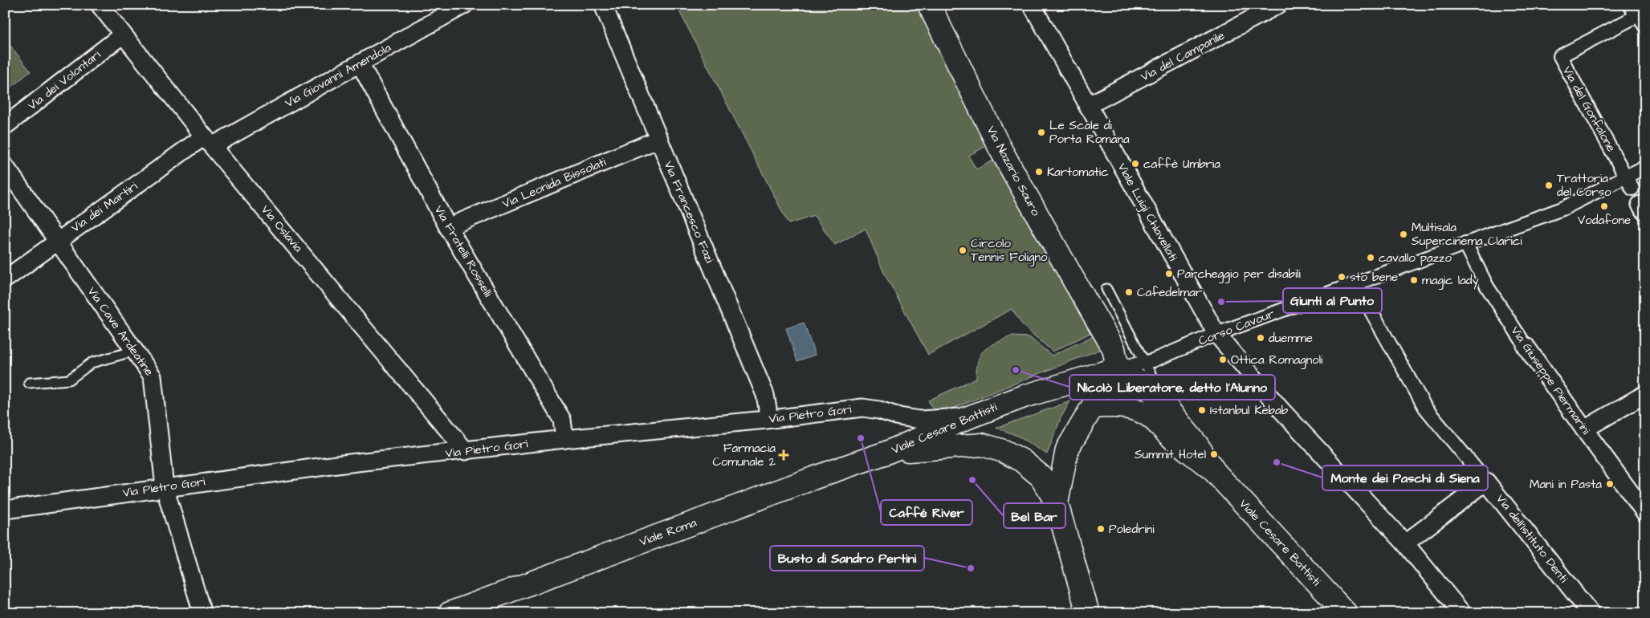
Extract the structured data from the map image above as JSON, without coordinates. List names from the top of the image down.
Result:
{
  "streets": {
    "main road": ["Via Nazario Sauro", "Viale Cesare Battisti", "Viale Roma"],
    "street": [
      "Via del Campanile",
      "Via Giovanni Amendola",
      "Via dei Volontari",
      "Via del Gonfalone",
      "Via Leonida Bissolati",
      "Via dei Martiri",
      "Via Francesco Fazi",
      "Viale Luigi Chiavellati",
      "Via Oslavia",
      "Via Fratelli Rosselli",
      "Corso Cavour",
      "Via Cave Ardeatine",
      "Via Giuseppe Piermarini",
      "Via Pietro Gori",
      "Via dell'Istituto Denti"
    ]
  },
  "crossings": [
    ["Via del Campanile", "Viale Luigi Chiavellati"],
    ["Via Giovanni Amendola", "Via dei Martiri"],
    ["Via Giovanni Amendola", "Via Oslavia"],
    ["Via Giovanni Amendola", "Via Fratelli Rosselli"],
    ["Via dei Volontari", "Via Oslavia"],
    ["Via del Gonfalone", "Corso Cavour"],
    ["Via Nazario Sauro", "Corso Cavour"],
    ["Via Nazario Sauro", "Viale Cesare Battisti"],
    ["Via Leonida Bissolati", "Via Francesco Fazi"],
    ["Via Leonida Bissolati", "Via Fratelli Rosselli"],
    ["Via dei Martiri", "Via Oslavia"],
    ["Via dei Martiri", "Via Cave Ardeatine"],
    ["Via Francesco Fazi", "Via Pietro Gori"],
    ["Viale Luigi Chiavellati", "Corso Cavour"],
    ["Via Oslavia", "Via Pietro Gori"],
    ["Via Fratelli Rosselli", "Via Pietro Gori"],
    ["Corso Cavour", "Via Giuseppe Piermarini"],
    ["Corso Cavour", "Viale Cesare Battisti"],
    ["Corso Cavour", "Via dell'Istituto Denti"],
    ["Via Cave Ardeatine", "Via Pietro Gori"],
    ["Via Pietro Gori", "Viale Cesare Battisti"],
    ["Viale Cesare Battisti", "Viale Roma"]
  ],
  "places": {
    "other": [
      "Le Scale di Porta Romana",
      "caffè Umbria",
      "Kartomatic",
      "Trattoria del Corso",
      "Vodafone",
      "Multisala Supercinema Clarici",
      "Circolo Tennis Foligno",
      "cavallo pazzo",
      "Parcheggio per disabili",
      "sto bene",
      "magic lady",
      "Cafedelmar",
      "Giunti al Punto",
      "duemme",
      "Ottica Romagnoli",
      "Nicolò Liberatore, detto l'Alunno",
      "Istanbul Kebab",
      "Caffé River",
      "Summit Hotel",
      "Monte dei Paschi di Siena",
      "Bel Bar",
      "Mani in Pasta",
      "Poledrini",
      "Busto di Sandro Pertini"
    ],
    "health": ["Farmacia Comunale 2"]
  }
}
